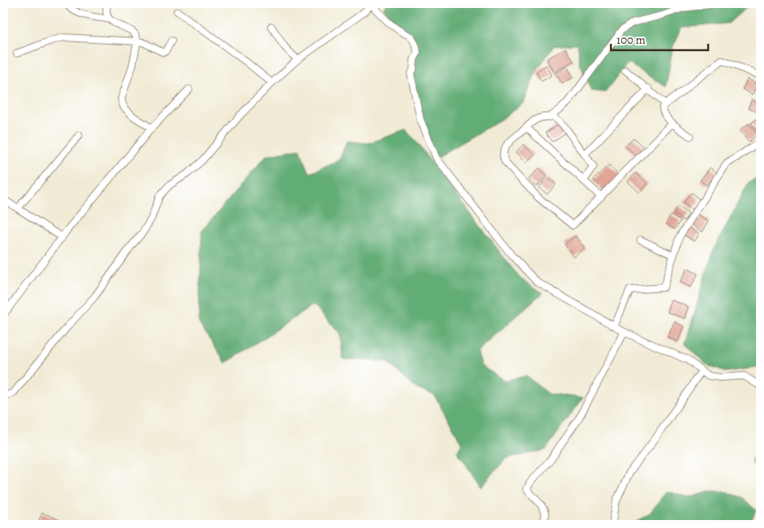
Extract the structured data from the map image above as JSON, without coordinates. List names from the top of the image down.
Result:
{
  "scale_bar": "100 m"
}
